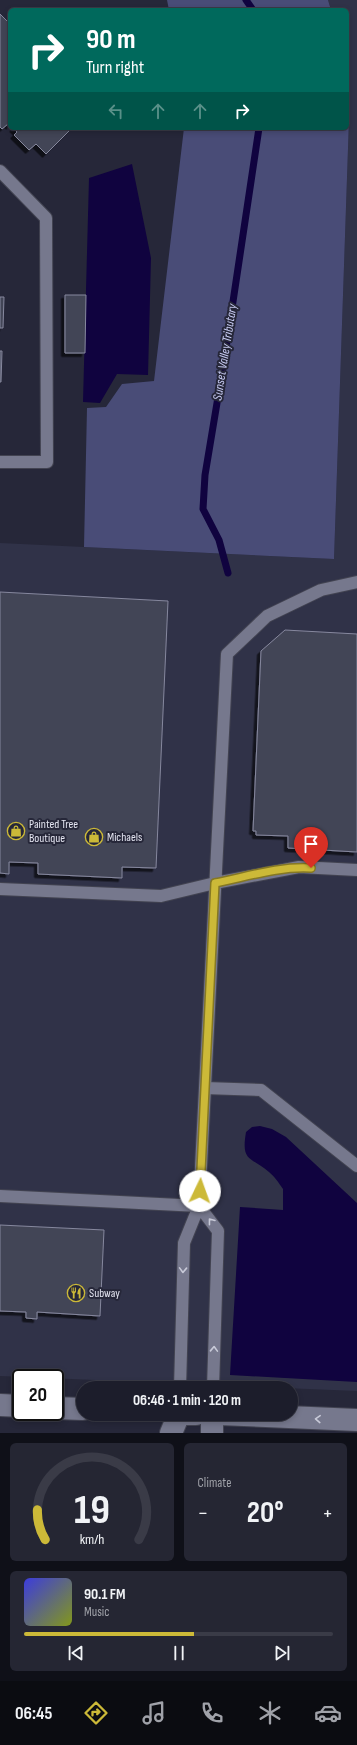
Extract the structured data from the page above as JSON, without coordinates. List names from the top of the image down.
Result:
{
  "water": ["Sunset Valley Tributary"],
  "places": {
    "shop": ["Painted Tree Boutique", "Michaels"],
    "restaurant": ["Subway"]
  },
  "page": {
    "turn": ["90 m", "Turn right"],
    "limit": "20",
    "trip": "06:46 · 1 min · 120 m",
    "tile": "Climate",
    "heat": ["−", "20°", "+"],
    "song": ["90.1 FM", "Music"],
    "tabs": "06:45",
    "gauge": ["19", "km/h"]
  }
}
